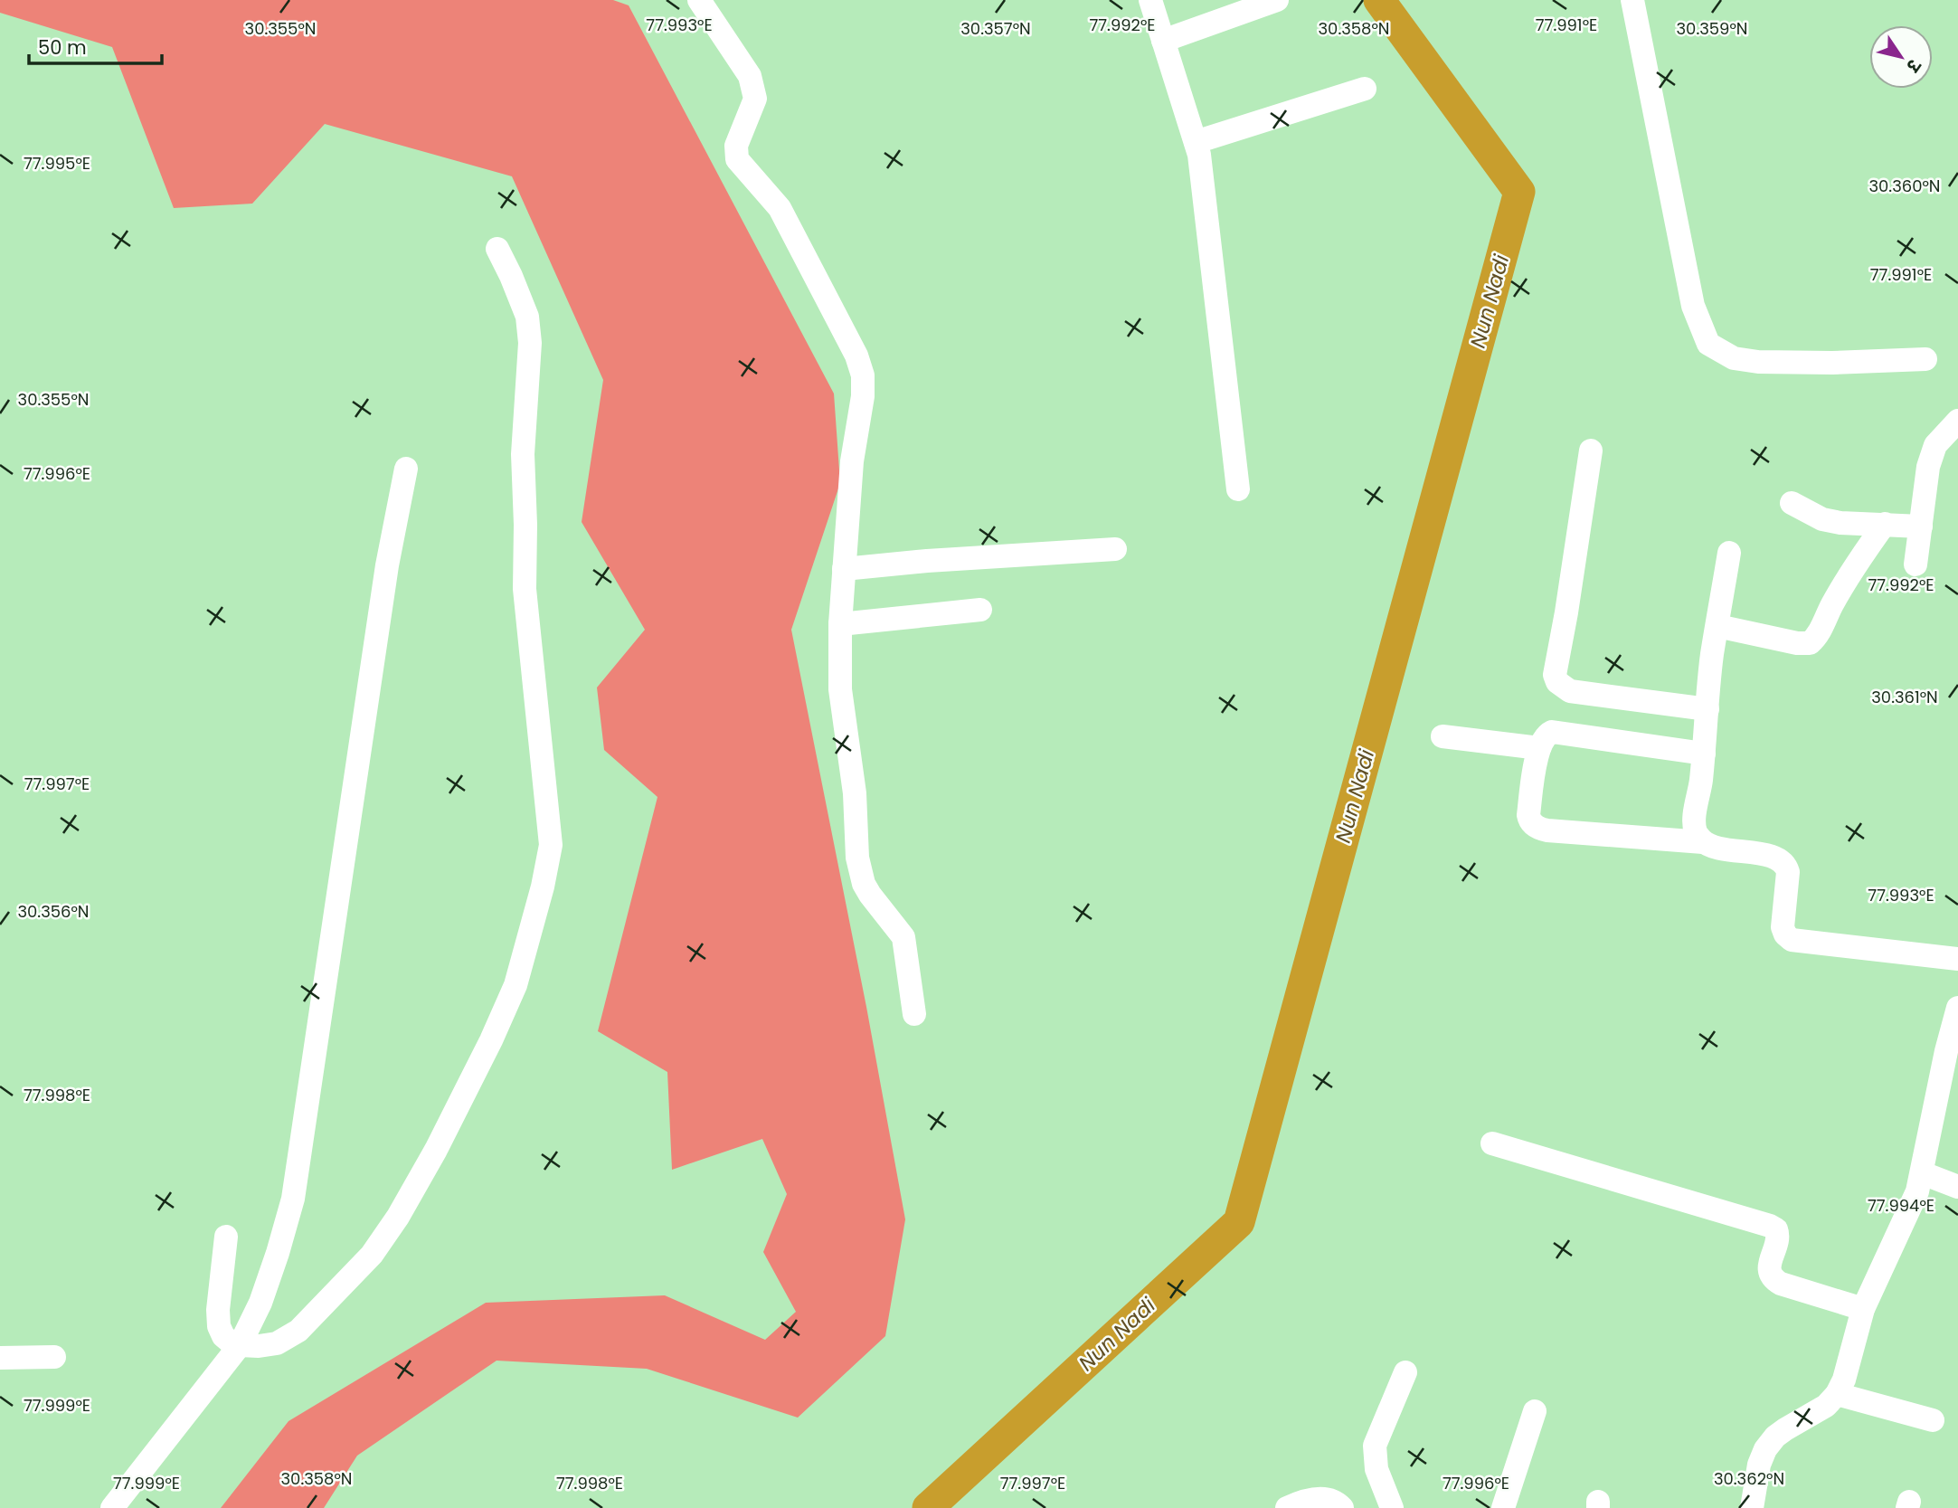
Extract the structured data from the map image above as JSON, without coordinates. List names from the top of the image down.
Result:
{
  "water": ["Nun Nadi"],
  "scale_bar": "50 m",
  "north": "bottom right",
  "coordinates": [
    "77.993°E",
    "77.992°E",
    "77.991°E",
    "30.355°N",
    "30.357°N",
    "30.358°N",
    "30.359°N",
    "77.995°E",
    "30.360°N",
    "77.996°E",
    "30.361°N",
    "77.997°E",
    "30.356°N",
    "77.998°E",
    "77.994°E",
    "77.999°E",
    "30.362°N"
  ]
}
